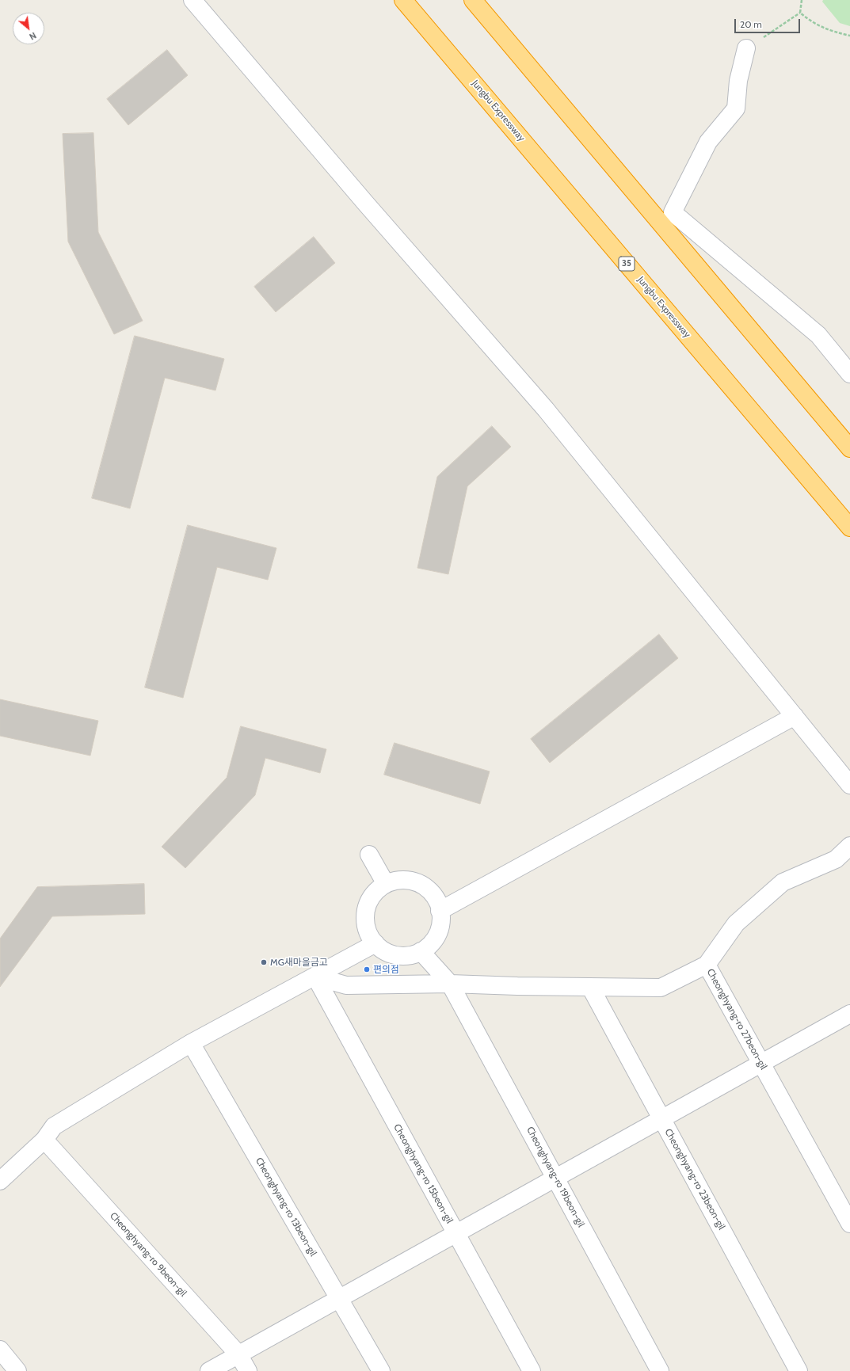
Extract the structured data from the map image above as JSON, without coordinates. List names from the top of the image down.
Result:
{
  "streets": {
    "highway": ["Jungbu Expressway", "35"],
    "street": [
      "Cheonghyang-ro 27beon-gil",
      "Cheonghyang-ro 15beon-gil",
      "Cheonghyang-ro 19beon-gil",
      "Cheonghyang-ro 23beon-gil",
      "Cheonghyang-ro 13beon-gil",
      "Cheonghyang-ro 9beon-gil"
    ]
  },
  "places": ["MG새마을금고", "편의점"],
  "scale_bar": "20 m",
  "north": "bottom right"
}
